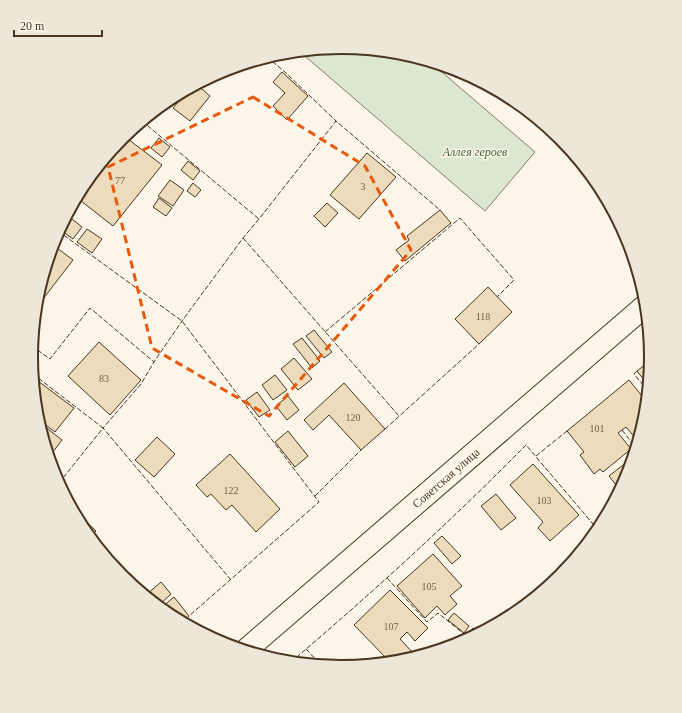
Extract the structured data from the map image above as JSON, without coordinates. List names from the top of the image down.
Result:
{
  "streets": {
    "street": ["Советская улица"]
  },
  "parks": ["Аллея героев"],
  "house_numbers": [
    "77",
    "3",
    "118",
    "83",
    "120",
    "101",
    "122",
    "103",
    "105",
    "107"
  ],
  "scale_bar": "20 m"
}
